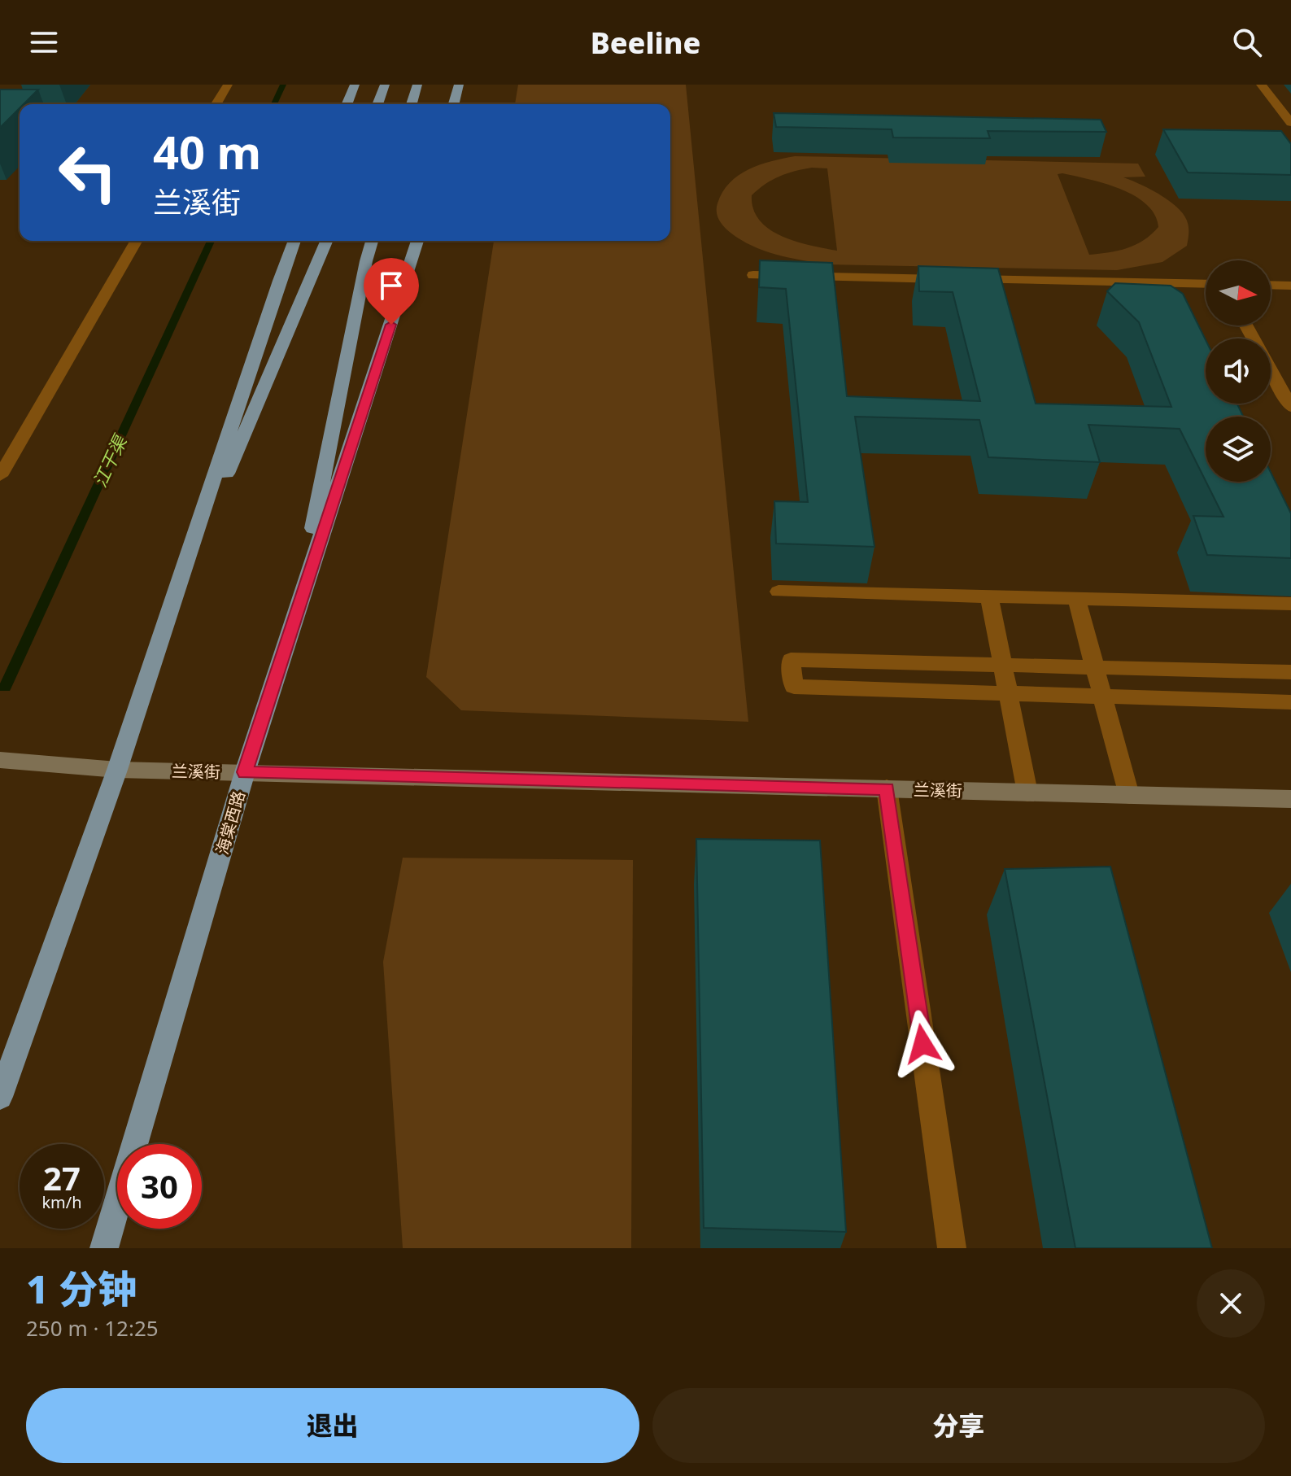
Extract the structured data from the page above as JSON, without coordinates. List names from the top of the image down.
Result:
{
  "streets": {
    "main road": ["海棠西路"],
    "street": ["兰溪街"]
  },
  "crossings": [
    ["兰溪街", "海棠西路"]
  ],
  "water": ["江干渠"],
  "north": "right",
  "page": {
    "header": "Beeline",
    "turn": ["40 m", "兰溪街"],
    "speed": "27 km/h",
    "limit": "30",
    "heading": ["1 分钟", "250 m · 12:25"],
    "buttons": ["退出", "分享"]
  }
}
